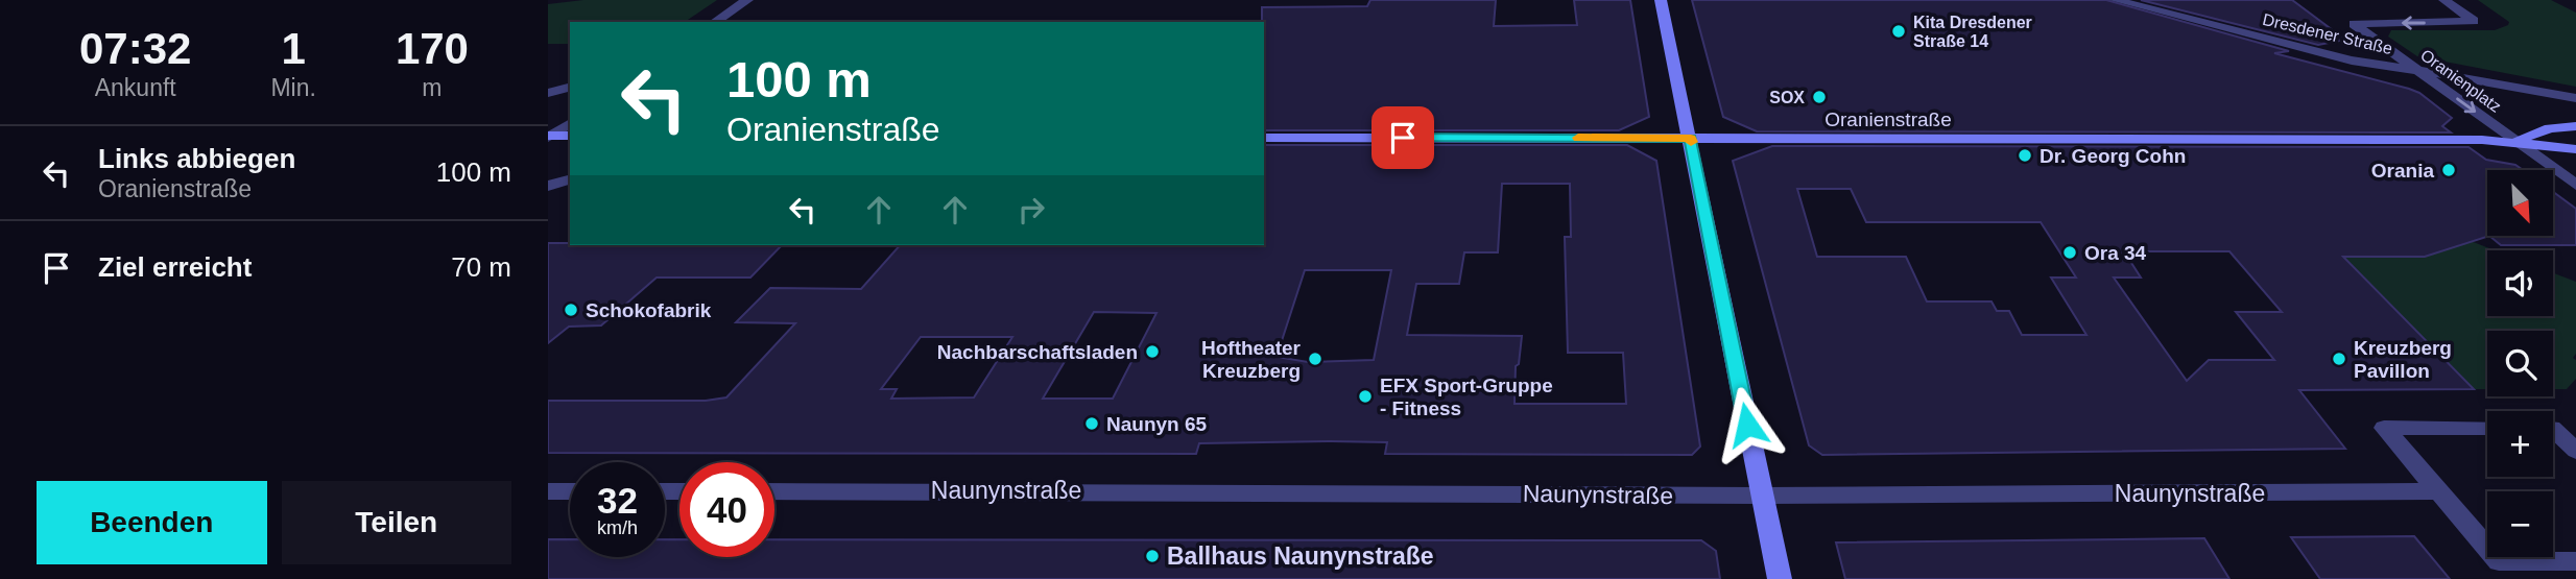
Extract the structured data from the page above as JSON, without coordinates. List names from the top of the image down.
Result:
{
  "streets": {
    "street": [
      "Dresdener Straße",
      "Oranienplatz",
      "Oranienstraße",
      "Naunynstraße"
    ]
  },
  "crossings": [
    ["Dresdener Straße", "Oranienplatz"],
    ["Oranienplatz", "Oranienstraße"]
  ],
  "places": [
    "Kita Dresdener Straße 14",
    "SOX",
    "Dr. Georg Cohn",
    "Orania",
    "Ora 34",
    "Schokofabrik",
    "Nachbarschaftsladen",
    "Hoftheater Kreuzberg",
    "Kreuzberg Pavillon",
    "EFX Sport-Gruppe - Fitness",
    "Naunyn 65",
    "Ballhaus Naunynstraße"
  ],
  "north": "bottom right",
  "page": {
    "eta": [
      "07:32",
      "Ankunft",
      "1",
      "Min.",
      "170",
      "m"
    ],
    "turn": ["100 m", "Oranienstraße"],
    "list": [
      {
        "name": "Links abbiegen",
        "note": "Oranienstraße",
        "value": "100 m"
      },
      {
        "name": "Ziel erreicht",
        "value": "70 m"
      }
    ],
    "map_buttons": ["+", "−"],
    "speed": "32 km/h",
    "limit": "40",
    "buttons": ["Beenden", "Teilen"]
  }
}
